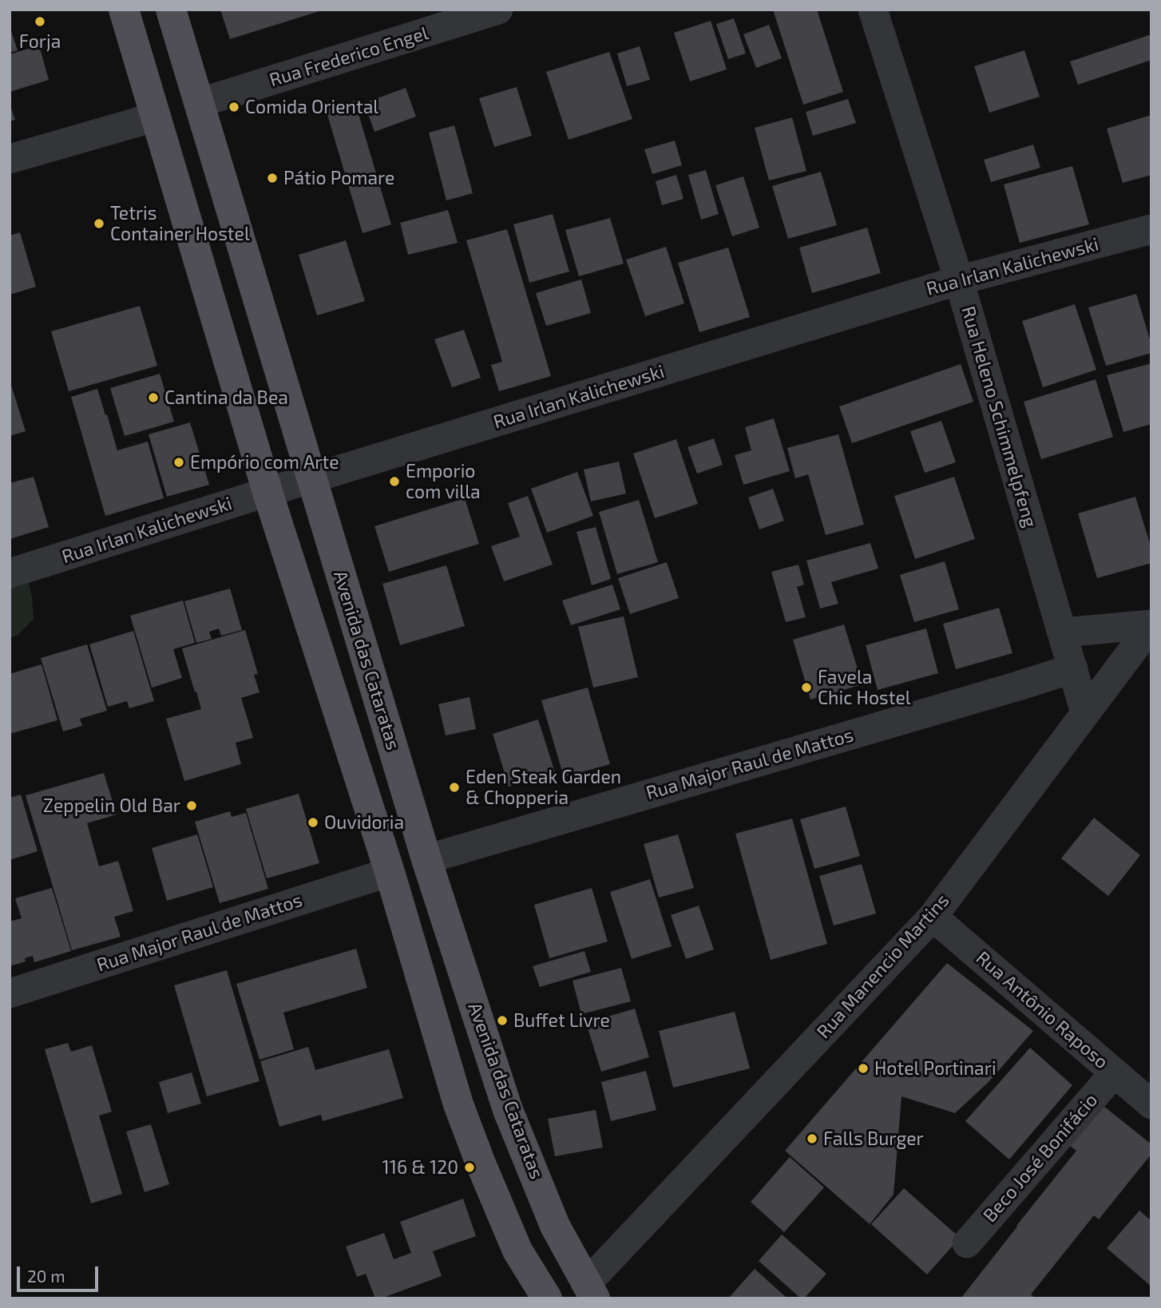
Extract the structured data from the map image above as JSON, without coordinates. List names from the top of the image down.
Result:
{
  "streets": {
    "main road": ["Avenida das Cataratas"],
    "street": [
      "Rua Frederico Engel",
      "Rua Irlan Kalichewski",
      "Rua Heleno Schimmelpfeng",
      "Rua Major Raul de Mattos",
      "Rua Manencio Martins",
      "Rua Antônio Raposo",
      "Beco José Bonifácio"
    ]
  },
  "crossings": [
    ["Rua Frederico Engel", "Avenida das Cataratas"],
    ["Rua Irlan Kalichewski", "Rua Heleno Schimmelpfeng"],
    ["Rua Irlan Kalichewski", "Avenida das Cataratas"],
    ["Rua Heleno Schimmelpfeng", "Rua Major Raul de Mattos"],
    ["Rua Heleno Schimmelpfeng", "Rua Manencio Martins"],
    ["Avenida das Cataratas", "Rua Major Raul de Mattos"],
    ["Avenida das Cataratas", "Rua Manencio Martins"],
    ["Rua Manencio Martins", "Rua Antônio Raposo"],
    ["Rua Antônio Raposo", "Beco José Bonifácio"]
  ],
  "places": [
    "Forja",
    "Comida Oriental",
    "Pátio Pomare",
    "Tetris Container Hostel",
    "Cantina da Bea",
    "Empório com Arte",
    "Emporio com villa",
    "Favela Chic Hostel",
    "Eden Steak Garden & Chopperia",
    "Zeppelin Old Bar",
    "Ouvidoria",
    "Buffet Livre",
    "Hotel Portinari",
    "Falls Burger",
    "116 & 120"
  ],
  "scale_bar": "20 m"
}
